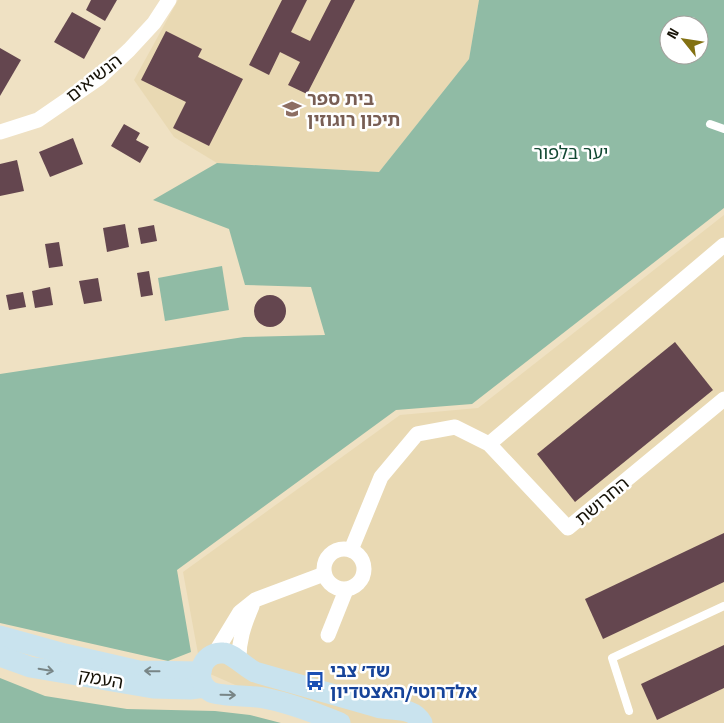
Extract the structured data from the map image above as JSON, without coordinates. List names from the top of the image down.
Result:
{
  "streets": {
    "main road": ["העמק"],
    "street": ["הנשיאים", "החרושת"]
  },
  "parks": ["יער בלפור"],
  "places": {
    "school or university": ["בית ספר תיכון רוגוזין"],
    "bus stop": ["שד׳ צבי אלדרוטי/האצטדיון"]
  },
  "north": "top left"
}
